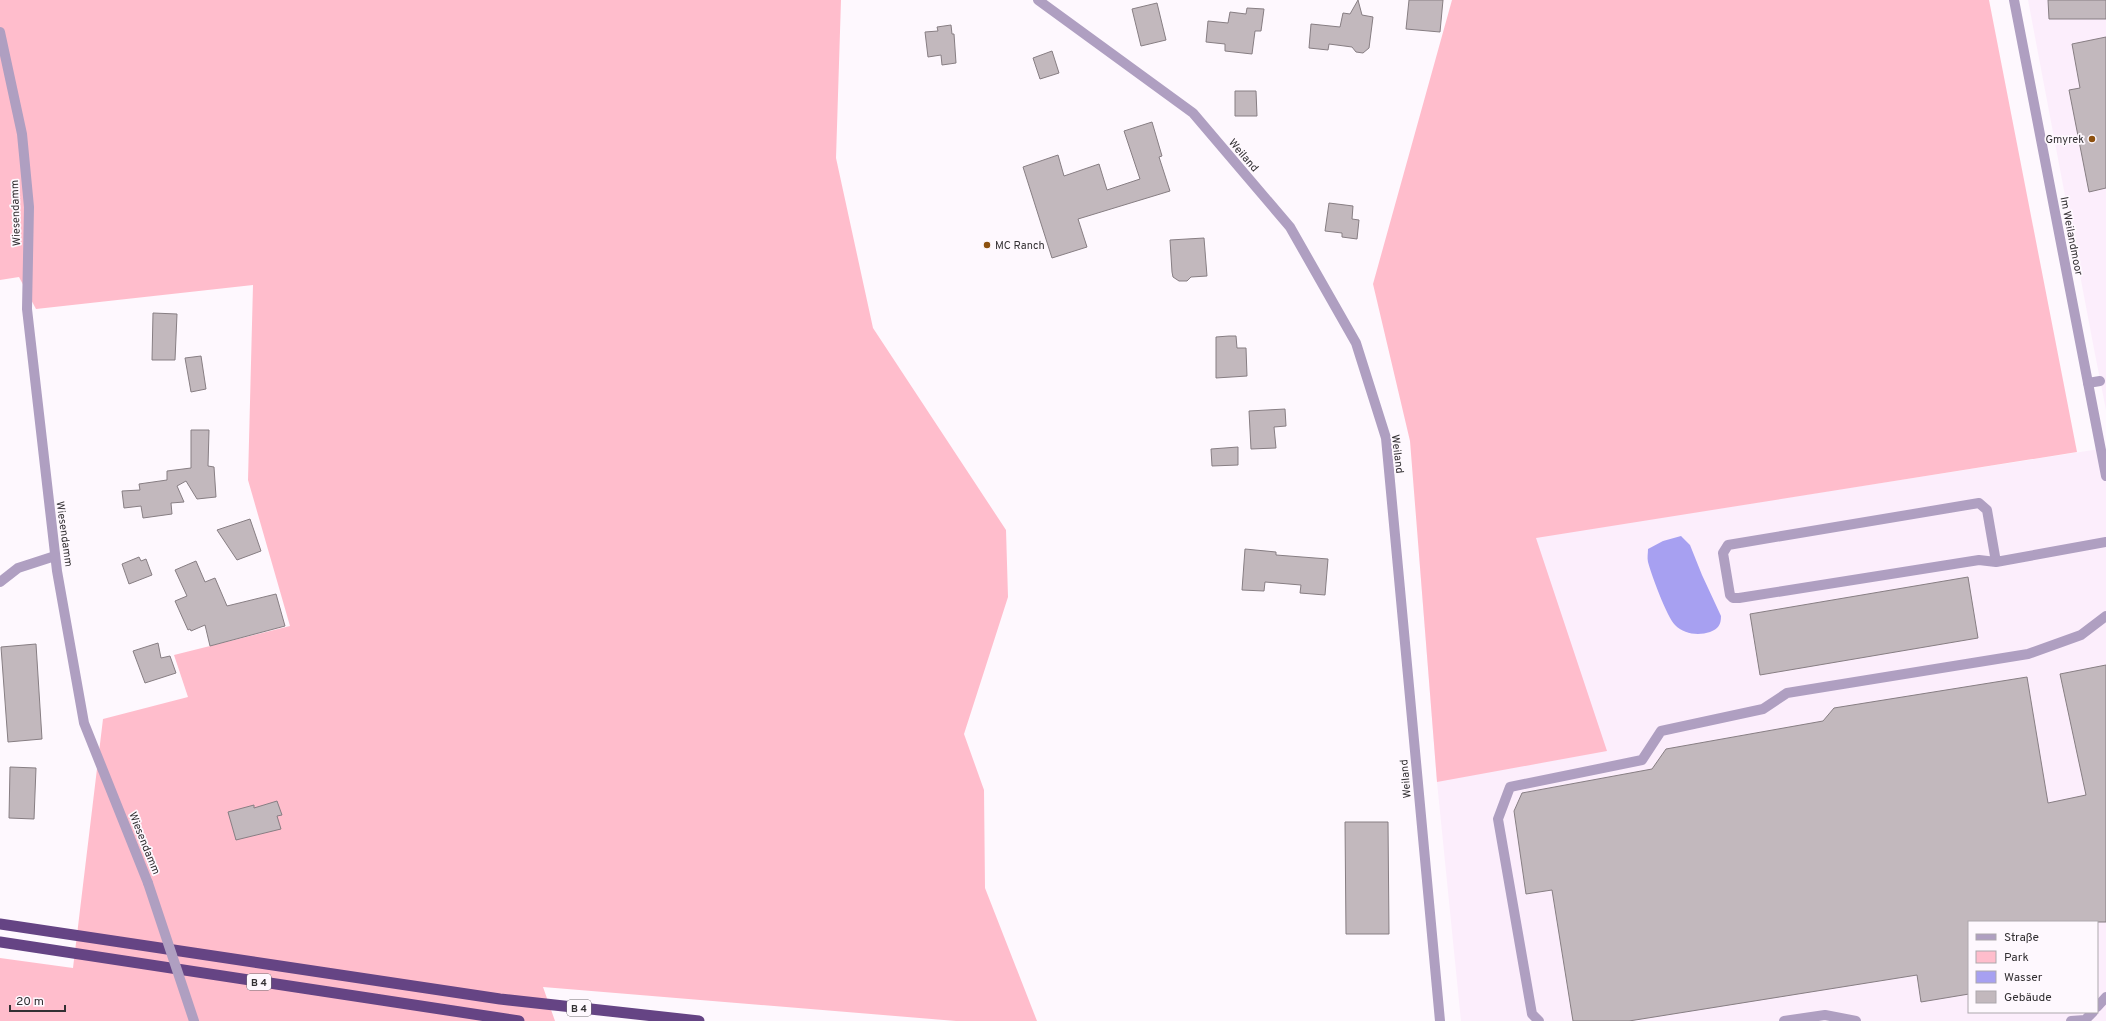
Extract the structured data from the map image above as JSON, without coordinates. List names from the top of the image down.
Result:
{
  "streets": {
    "highway": ["B 4"],
    "street": ["Weiland", "Wiesendamm", "Im Weilandmoor"]
  },
  "places": ["Gmyrek", "MC Ranch"],
  "legend": [
    "Straße",
    "Park",
    "Wasser",
    "Gebäude"
  ],
  "scale_bar": "20 m"
}
